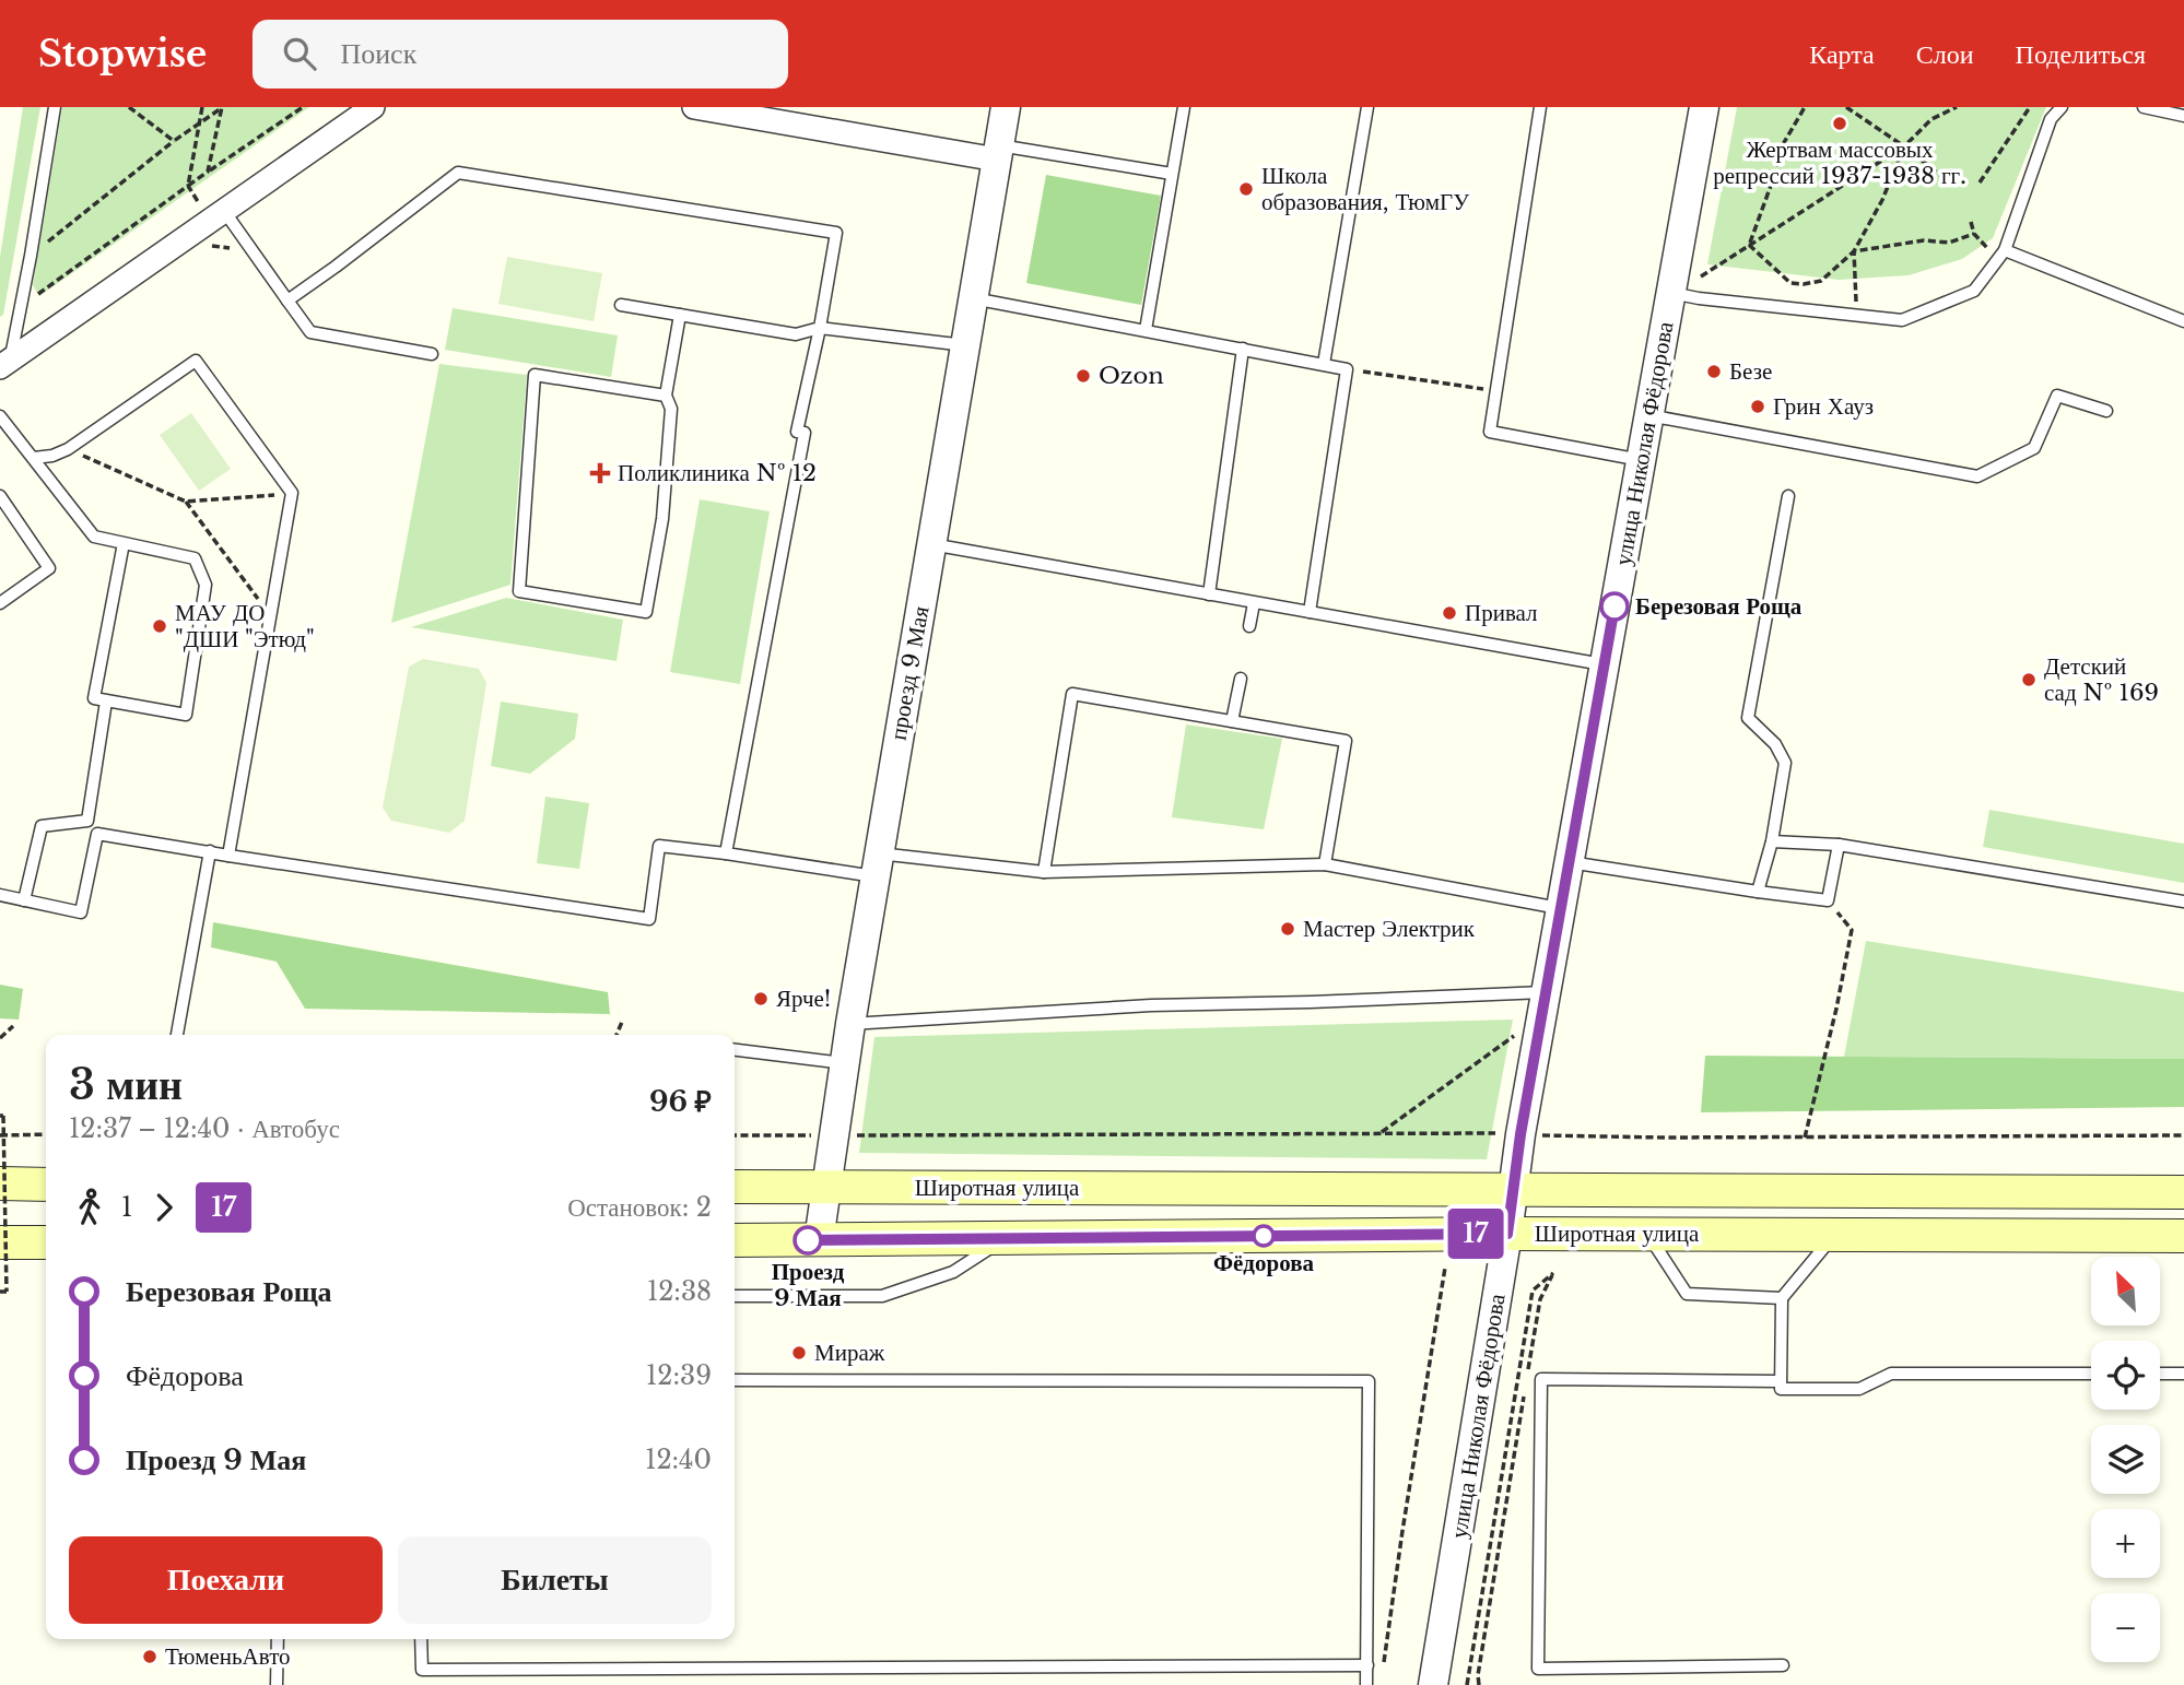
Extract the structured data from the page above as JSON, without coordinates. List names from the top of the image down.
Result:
{
  "streets": {
    "main road": ["Широтная улица"],
    "street": ["улица Николая Фёдорова", "проезд 9 Мая"]
  },
  "crossings": [
    ["улица Николая Фёдорова", "Широтная улица"],
    ["проезд 9 Мая", "Широтная улица"]
  ],
  "places": {
    "other": [
      "Жертвам массовых репрессий 1937-1938 гг.",
      "Школа образования, ТюмГУ",
      "Безе",
      "Ozon",
      "Грин Хауз",
      "Березовая Роща",
      "Привал",
      "МАУ ДО \"ДШИ \"Этюд\"",
      "Детский сад № 169",
      "Мастер Электрик",
      "Ярче!",
      "Фёдорова",
      "Проезд 9 Мая",
      "Мираж",
      "ТюменьАвто"
    ],
    "health": ["Поликлиника № 12"]
  },
  "lines": ["bus line 17"],
  "north": "top left",
  "page": {
    "header": "Stopwise",
    "search": "Поиск",
    "nav": ["Карта", "Слои", "Поделиться"],
    "on_map": "17",
    "heading": ["3 мин", "12:37 – 12:40 · Автобус", "96 ₽"],
    "legs": ["1", "17", "Остановок: 2"],
    "list": [
      {
        "name": "Березовая Роща",
        "value": "12:38"
      },
      {
        "name": "Фёдорова",
        "value": "12:39"
      },
      {
        "name": "Проезд 9 Мая",
        "value": "12:40"
      }
    ],
    "map_buttons": ["+", "−"],
    "buttons": ["Поехали", "Билеты"]
  }
}
